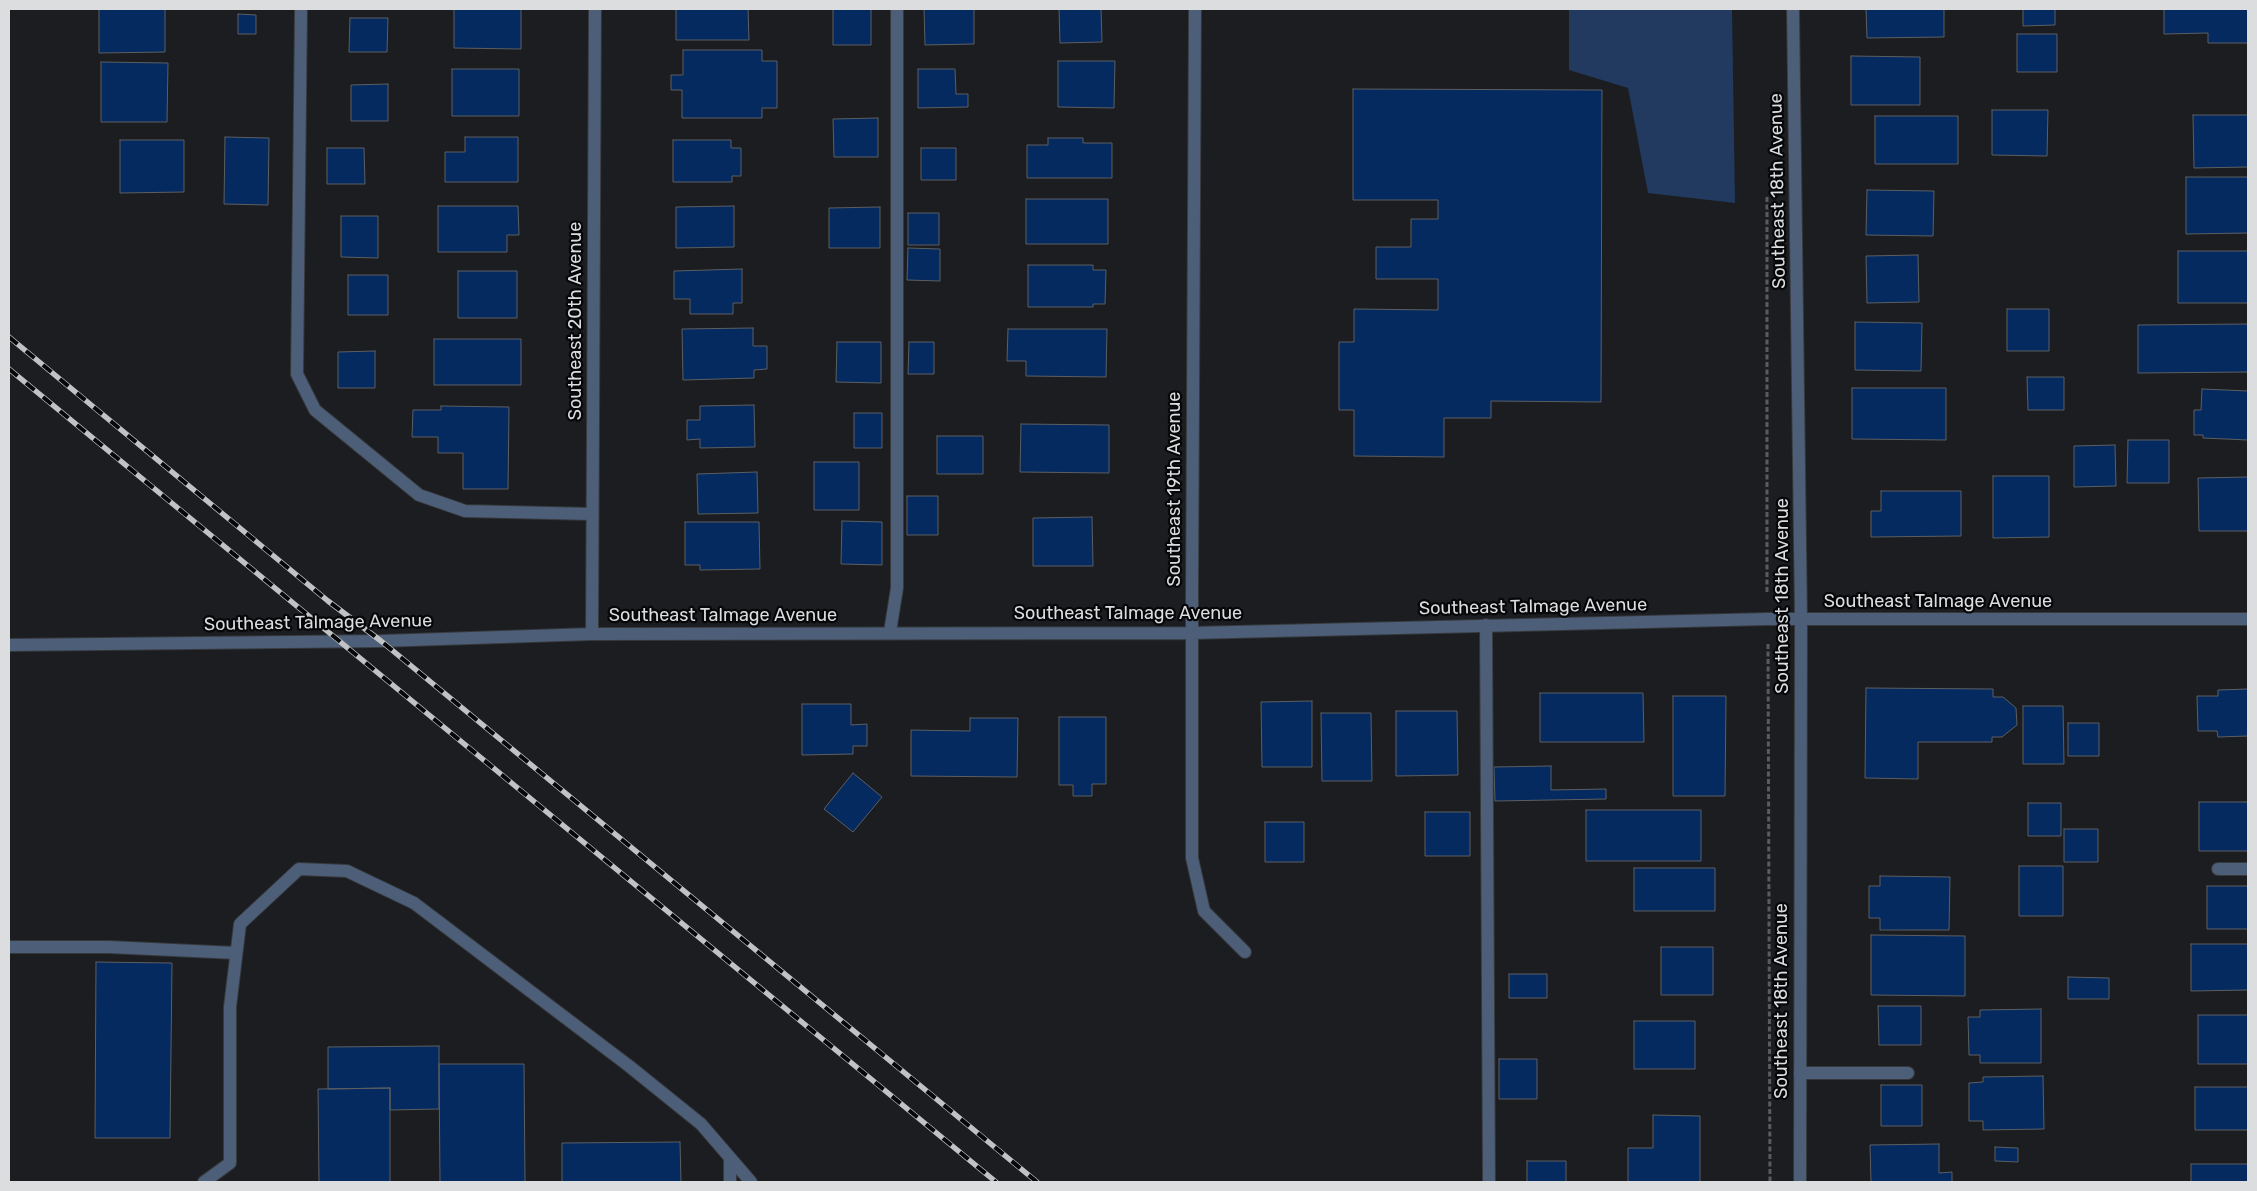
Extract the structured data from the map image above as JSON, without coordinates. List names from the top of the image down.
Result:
{
  "streets": {
    "street": [
      "Southeast 18th Avenue",
      "Southeast 20th Avenue",
      "Southeast 19th Avenue",
      "Southeast Talmage Avenue"
    ]
  },
  "crossings": [
    ["Southeast 18th Avenue", "Southeast Talmage Avenue"],
    ["Southeast 20th Avenue", "Southeast Talmage Avenue"],
    ["Southeast 19th Avenue", "Southeast Talmage Avenue"]
  ]
}
